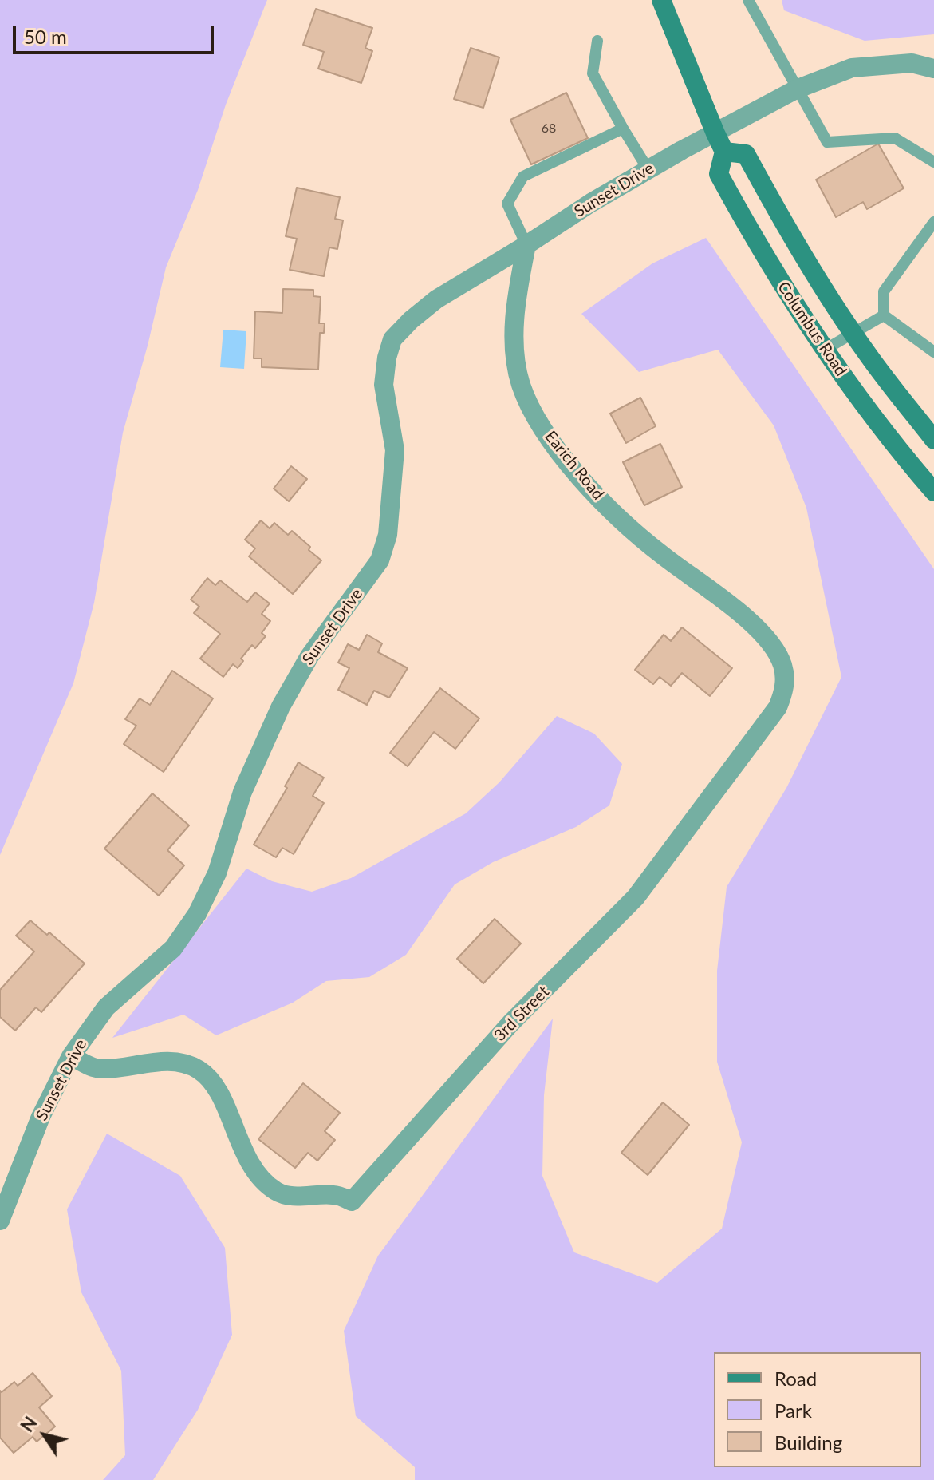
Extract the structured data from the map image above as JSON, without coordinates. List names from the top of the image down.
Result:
{
  "streets": {
    "main road": ["Columbus Road"],
    "street": ["Sunset Drive", "Earich Road", "3rd Street"]
  },
  "crossings": [
    ["Sunset Drive", "Columbus Road"],
    ["Sunset Drive", "Earich Road"],
    ["Sunset Drive", "3rd Street"],
    ["Earich Road", "3rd Street"]
  ],
  "house_numbers": ["68"],
  "legend": ["Road", "Park", "Building"],
  "scale_bar": "50 m",
  "north": "top left"
}
